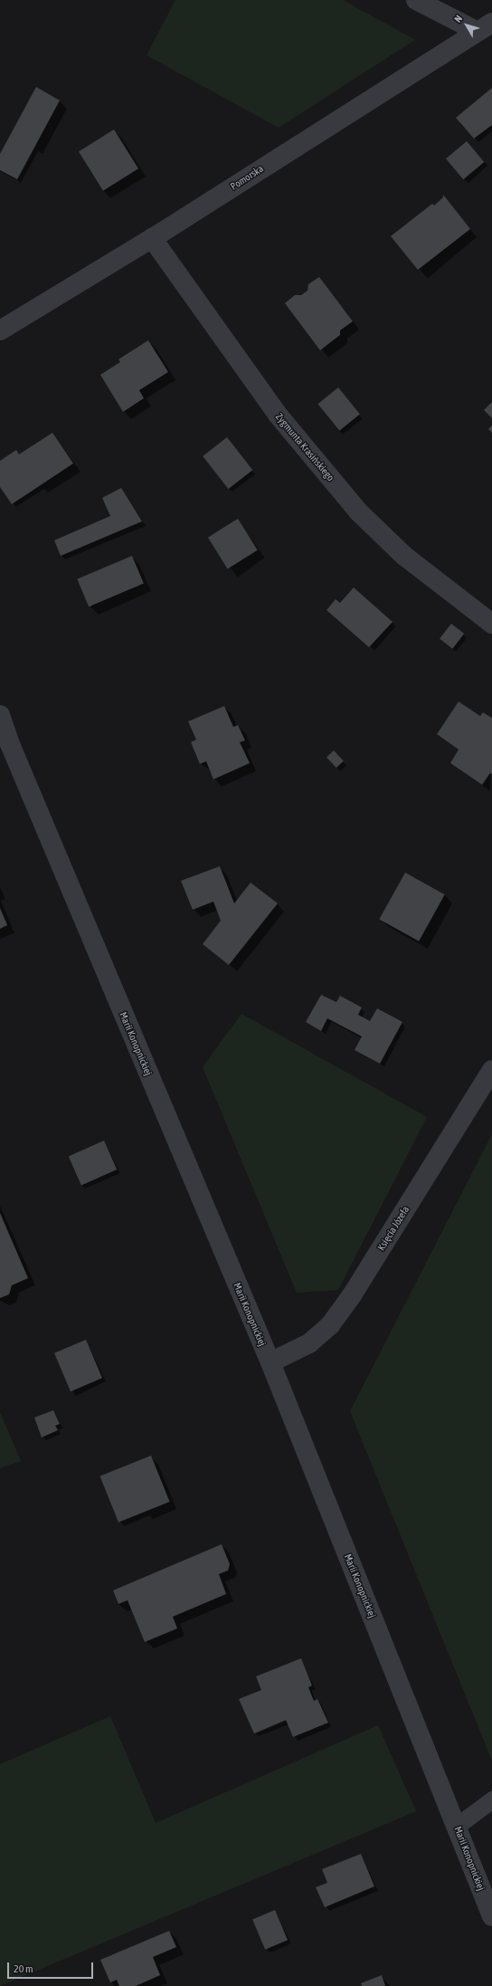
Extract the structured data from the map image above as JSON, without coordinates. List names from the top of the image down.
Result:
{
  "streets": {
    "street": [
      "Pomorska",
      "Zygmunta Krasińskiego",
      "Marii Konopnickiej",
      "Księcia Józefa"
    ]
  },
  "crossings": [
    ["Pomorska", "Zygmunta Krasińskiego"],
    ["Marii Konopnickiej", "Księcia Józefa"]
  ],
  "scale_bar": "20 m",
  "north": "top left"
}
